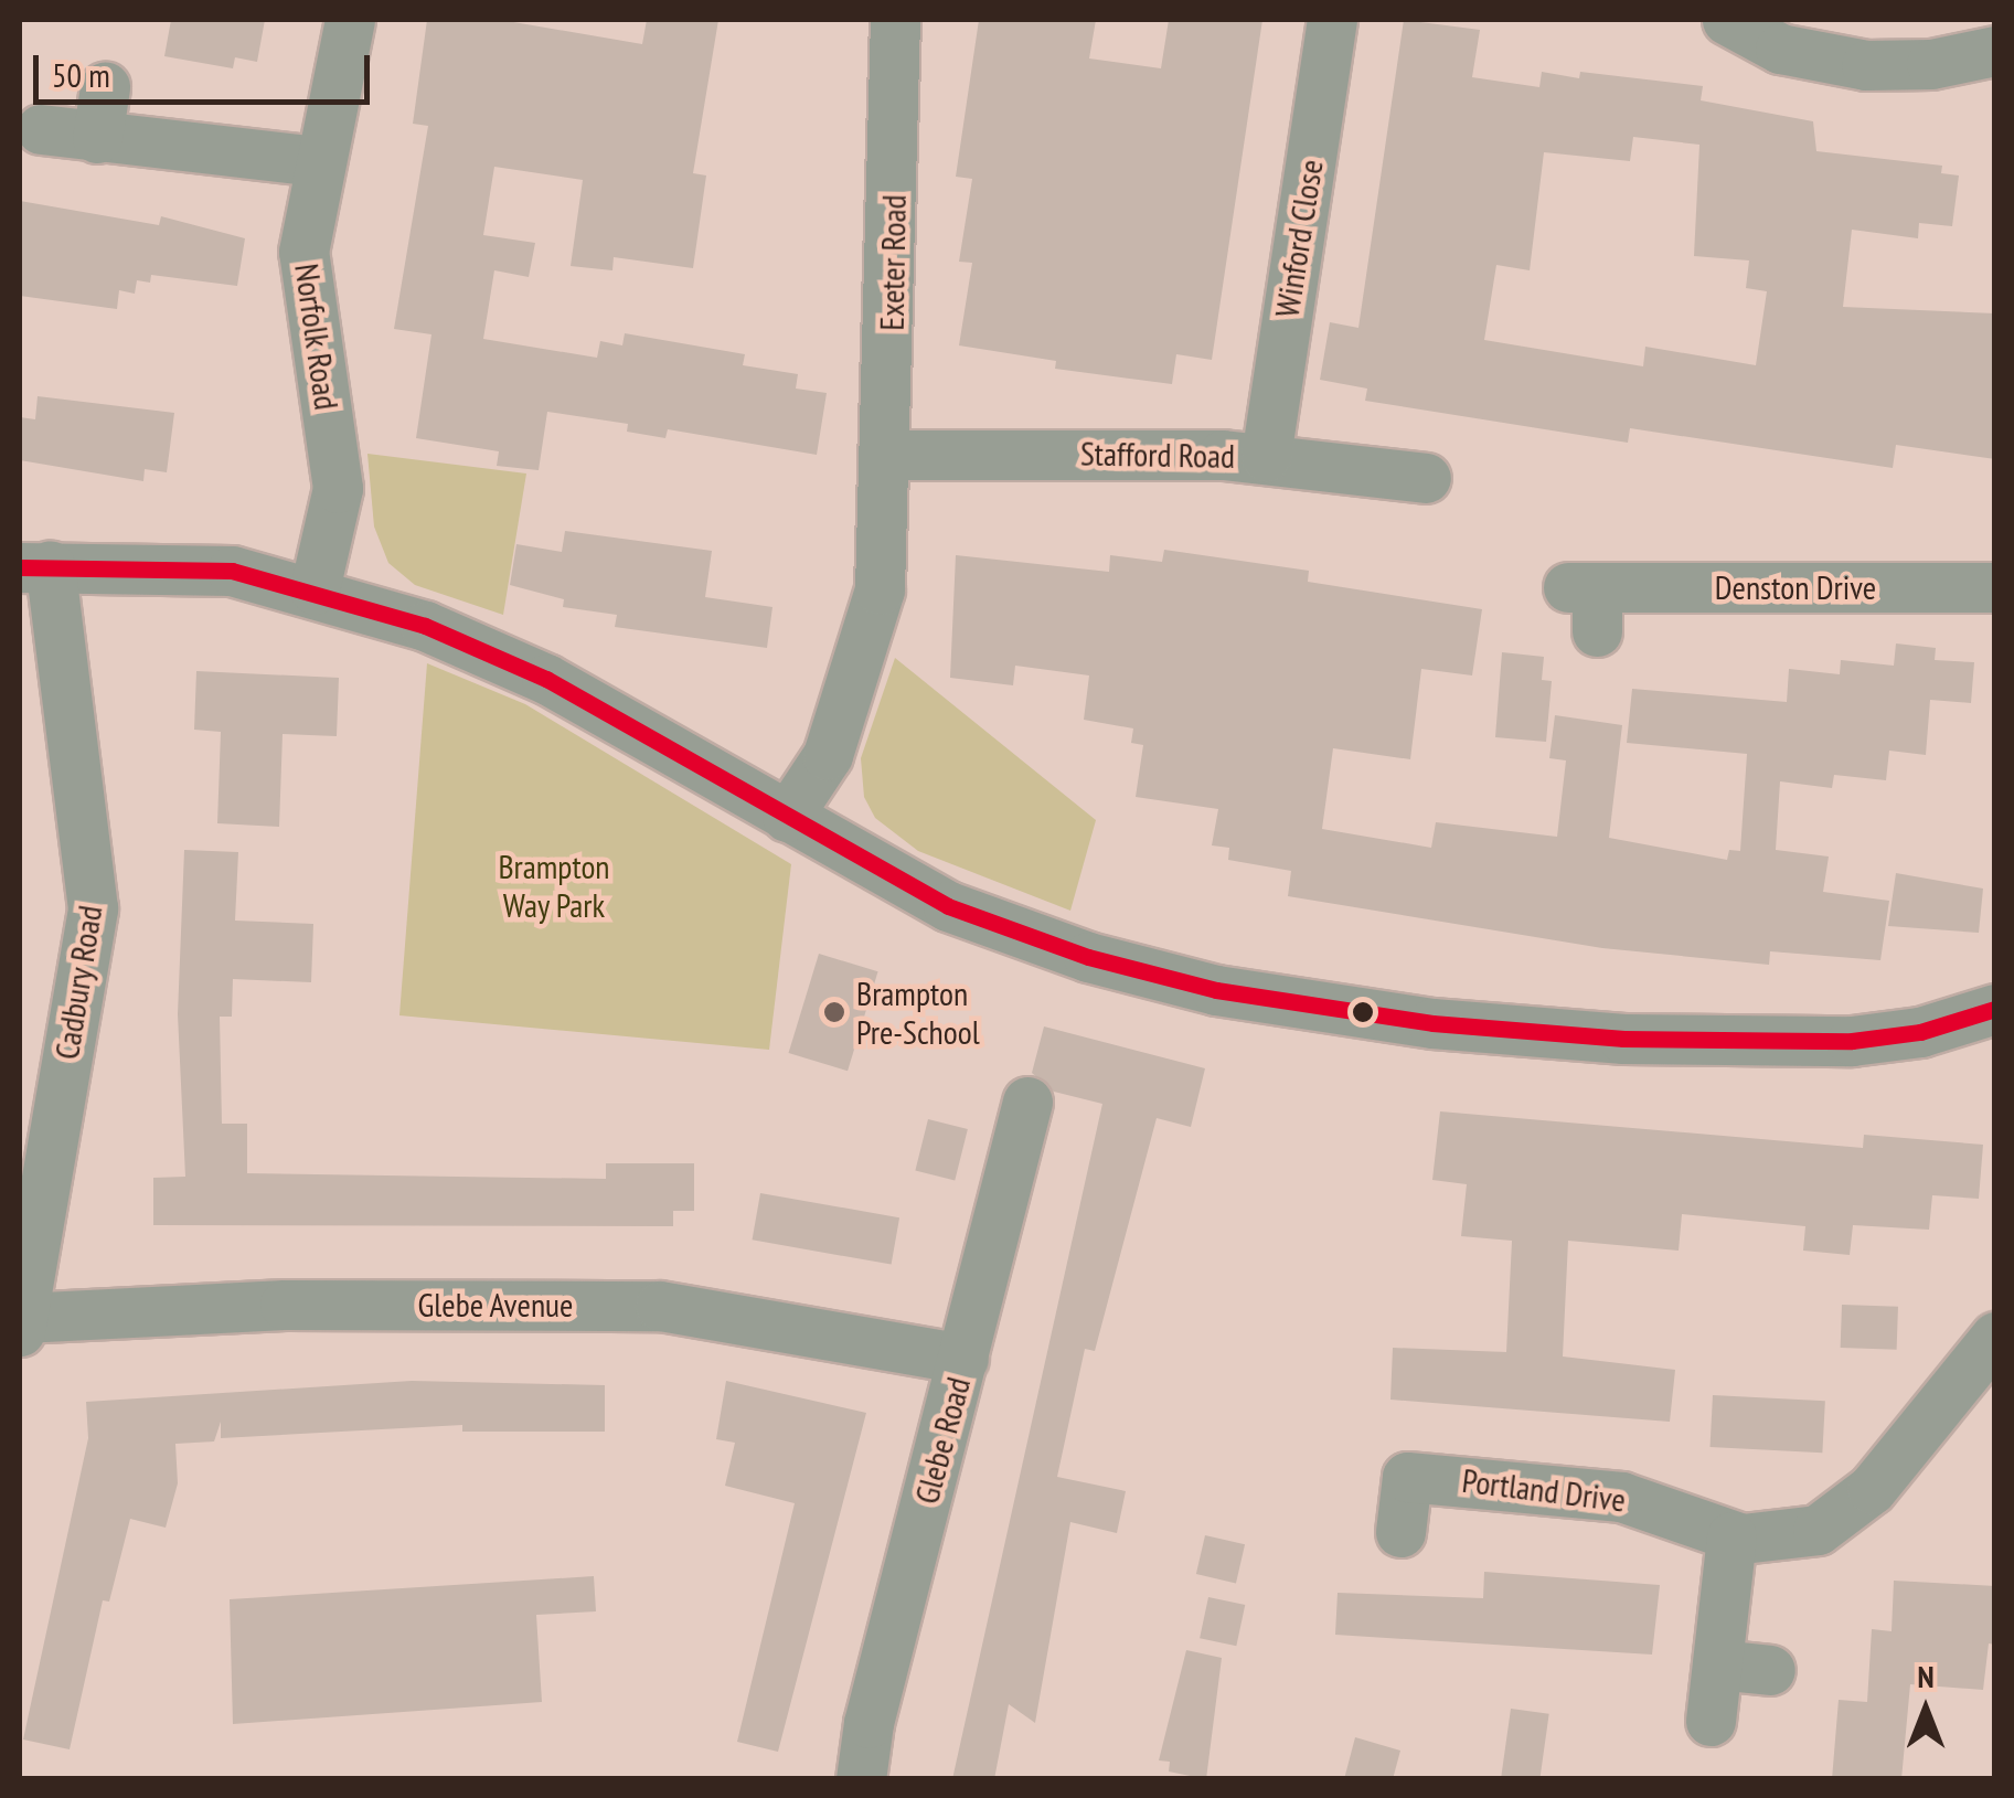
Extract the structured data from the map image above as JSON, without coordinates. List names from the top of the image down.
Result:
{
  "streets": {
    "street": [
      "Winford Close",
      "Exeter Road",
      "Norfolk Road",
      "Stafford Road",
      "Denston Drive",
      "Cadbury Road",
      "Glebe Avenue",
      "Glebe Road",
      "Portland Drive"
    ]
  },
  "crossings": [
    ["Winford Close", "Stafford Road"],
    ["Exeter Road", "Stafford Road"],
    ["Cadbury Road", "Glebe Avenue"],
    ["Glebe Avenue", "Glebe Road"]
  ],
  "parks": ["Brampton Way Park"],
  "places": ["Brampton Pre-School"],
  "scale_bar": "50 m",
  "north": "top"
}
